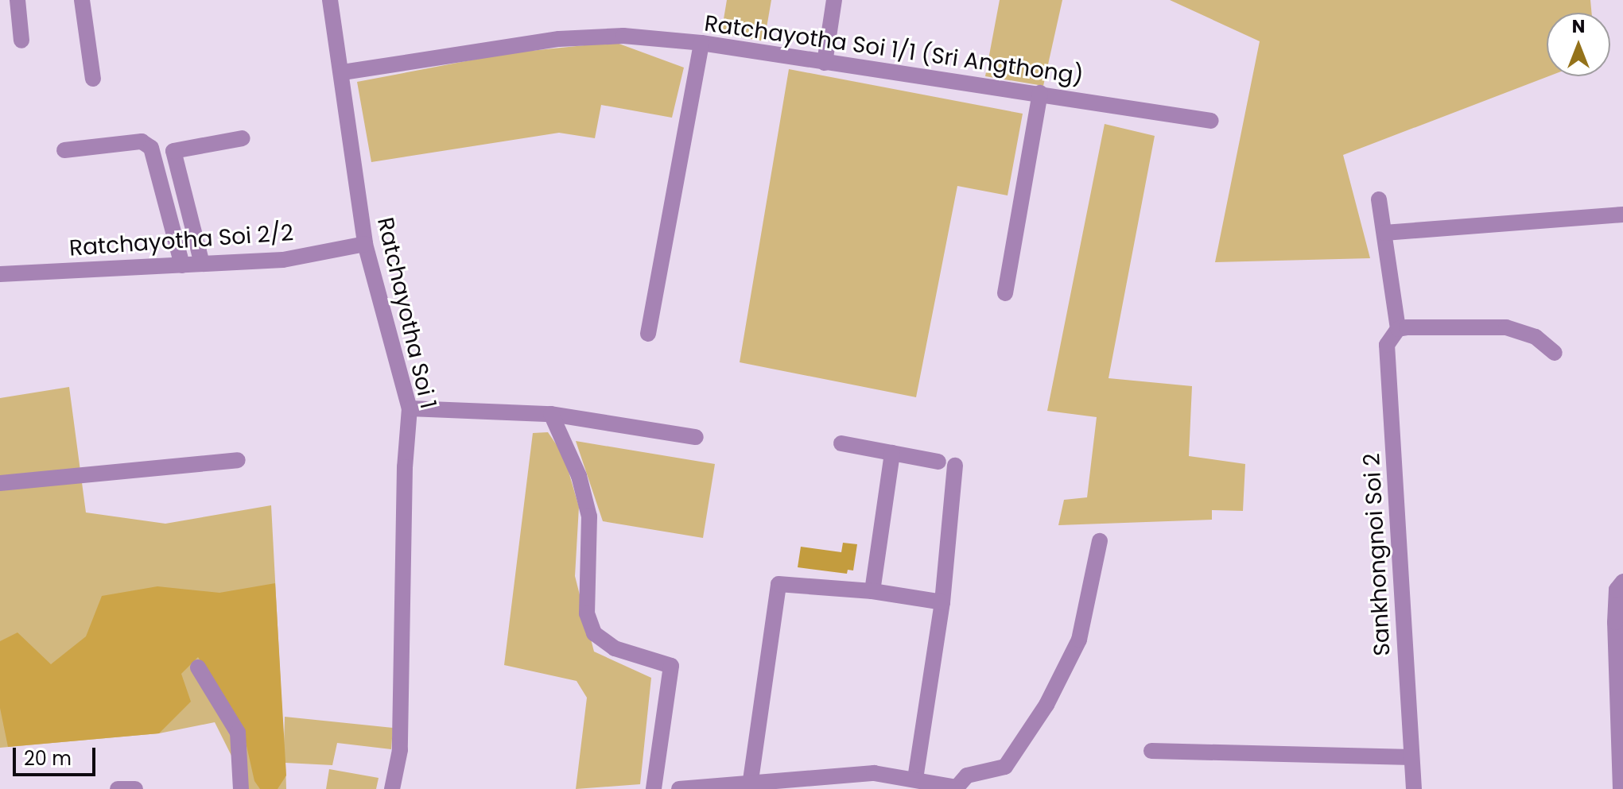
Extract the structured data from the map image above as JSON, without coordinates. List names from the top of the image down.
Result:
{
  "streets": {
    "street": [
      "Ratchayotha Soi 1/1 (Sri Angthong)",
      "Ratchayotha Soi 2/2",
      "Ratchayotha Soi 1",
      "Sankhongnoi Soi 2"
    ]
  },
  "crossings": [
    ["Ratchayotha Soi 1/1 (Sri Angthong)", "Ratchayotha Soi 1"],
    ["Ratchayotha Soi 2/2", "Ratchayotha Soi 1"]
  ],
  "scale_bar": "20 m",
  "north": "top"
}
